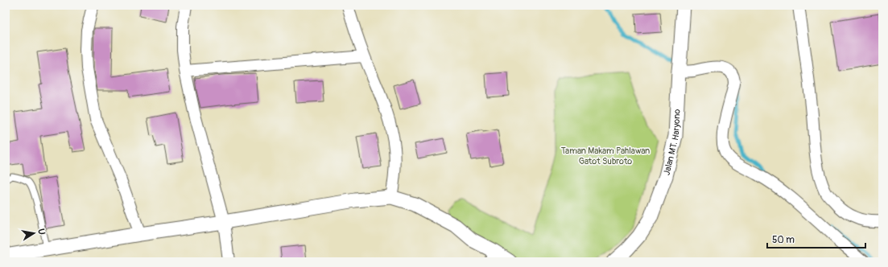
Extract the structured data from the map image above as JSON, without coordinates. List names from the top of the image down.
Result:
{
  "streets": {
    "street": ["Jalan MT. Haryono"]
  },
  "parks": ["Taman Makam Pahlawan Gatot Subroto"],
  "scale_bar": "50 m",
  "north": "right"
}
